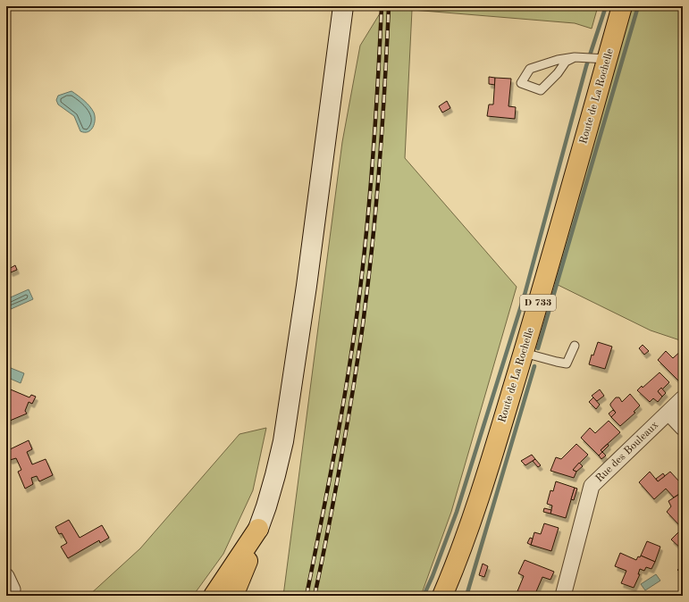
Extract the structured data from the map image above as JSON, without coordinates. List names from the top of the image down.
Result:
{
  "streets": {
    "main road": ["Route de La Rochelle", "D 733"],
    "street": ["Rue des Bouleaux"]
  }
}
